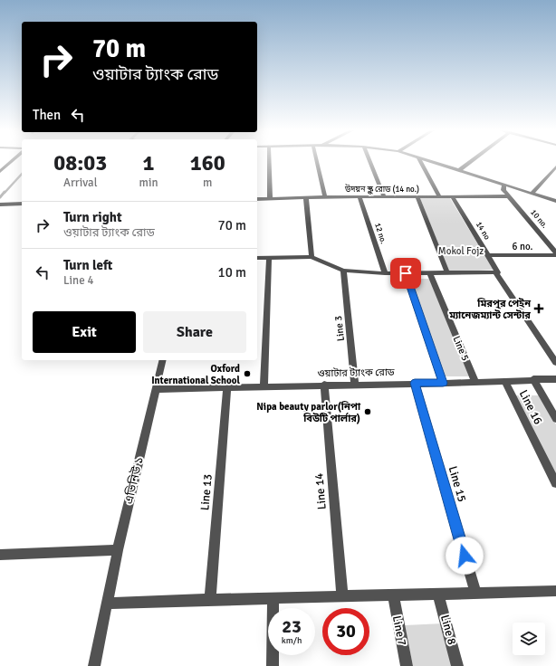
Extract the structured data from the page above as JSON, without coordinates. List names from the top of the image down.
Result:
{
  "streets": {
    "street": [
      "উদয়ন স্কুল রোড (14 no.)",
      "10 no.",
      "14 no",
      "12 no.",
      "6 no.",
      "Line 3",
      "Line 5",
      "ওয়াটার ট্যাংক রোড",
      "Line 16",
      "এভিনিউ ১",
      "Line 15",
      "Line 14",
      "Line 13",
      "Line 8",
      "Line 7"
    ]
  },
  "crossings": [
    ["উদয়ন স্কুল রোড (14 no.)", "10 no."],
    ["উদয়ন স্কুল রোড (14 no.)", "14 no"],
    ["উদয়ন স্কুল রোড (14 no.)", "12 no."],
    ["10 no.", "6 no."],
    ["14 no", "6 no."],
    ["Line 3", "ওয়াটার ট্যাংক রোড"],
    ["Line 5", "ওয়াটার ট্যাংক রোড"],
    ["ওয়াটার ট্যাংক রোড", "Line 16"],
    ["ওয়াটার ট্যাংক রোড", "এভিনিউ ১"],
    ["ওয়াটার ট্যাংক রোড", "Line 15"],
    ["ওয়াটার ট্যাংক রোড", "Line 14"],
    ["ওয়াটার ট্যাংক রোড", "Line 13"]
  ],
  "parks": ["Mokol Fojz"],
  "places": {
    "health": ["মিরপুর পেইন ম্যানেজম্যান্ট সেন্টার"],
    "other": ["Oxford International School", "Nipa beauty parlor(নিপা বিউটি পার্লার)"]
  },
  "page": {
    "turn": ["70 m", "ওয়াটার ট্যাংক রোড"],
    "then": "Then",
    "eta": [
      "08:03",
      "Arrival",
      "1",
      "min",
      "160",
      "m"
    ],
    "list": [
      {
        "name": "Turn right",
        "note": "ওয়াটার ট্যাংক রোড",
        "value": "70 m"
      },
      {
        "name": "Turn left",
        "note": "Line 4",
        "value": "10 m"
      }
    ],
    "buttons": ["Exit", "Share"],
    "speed": "23 km/h",
    "limit": "30"
  }
}
